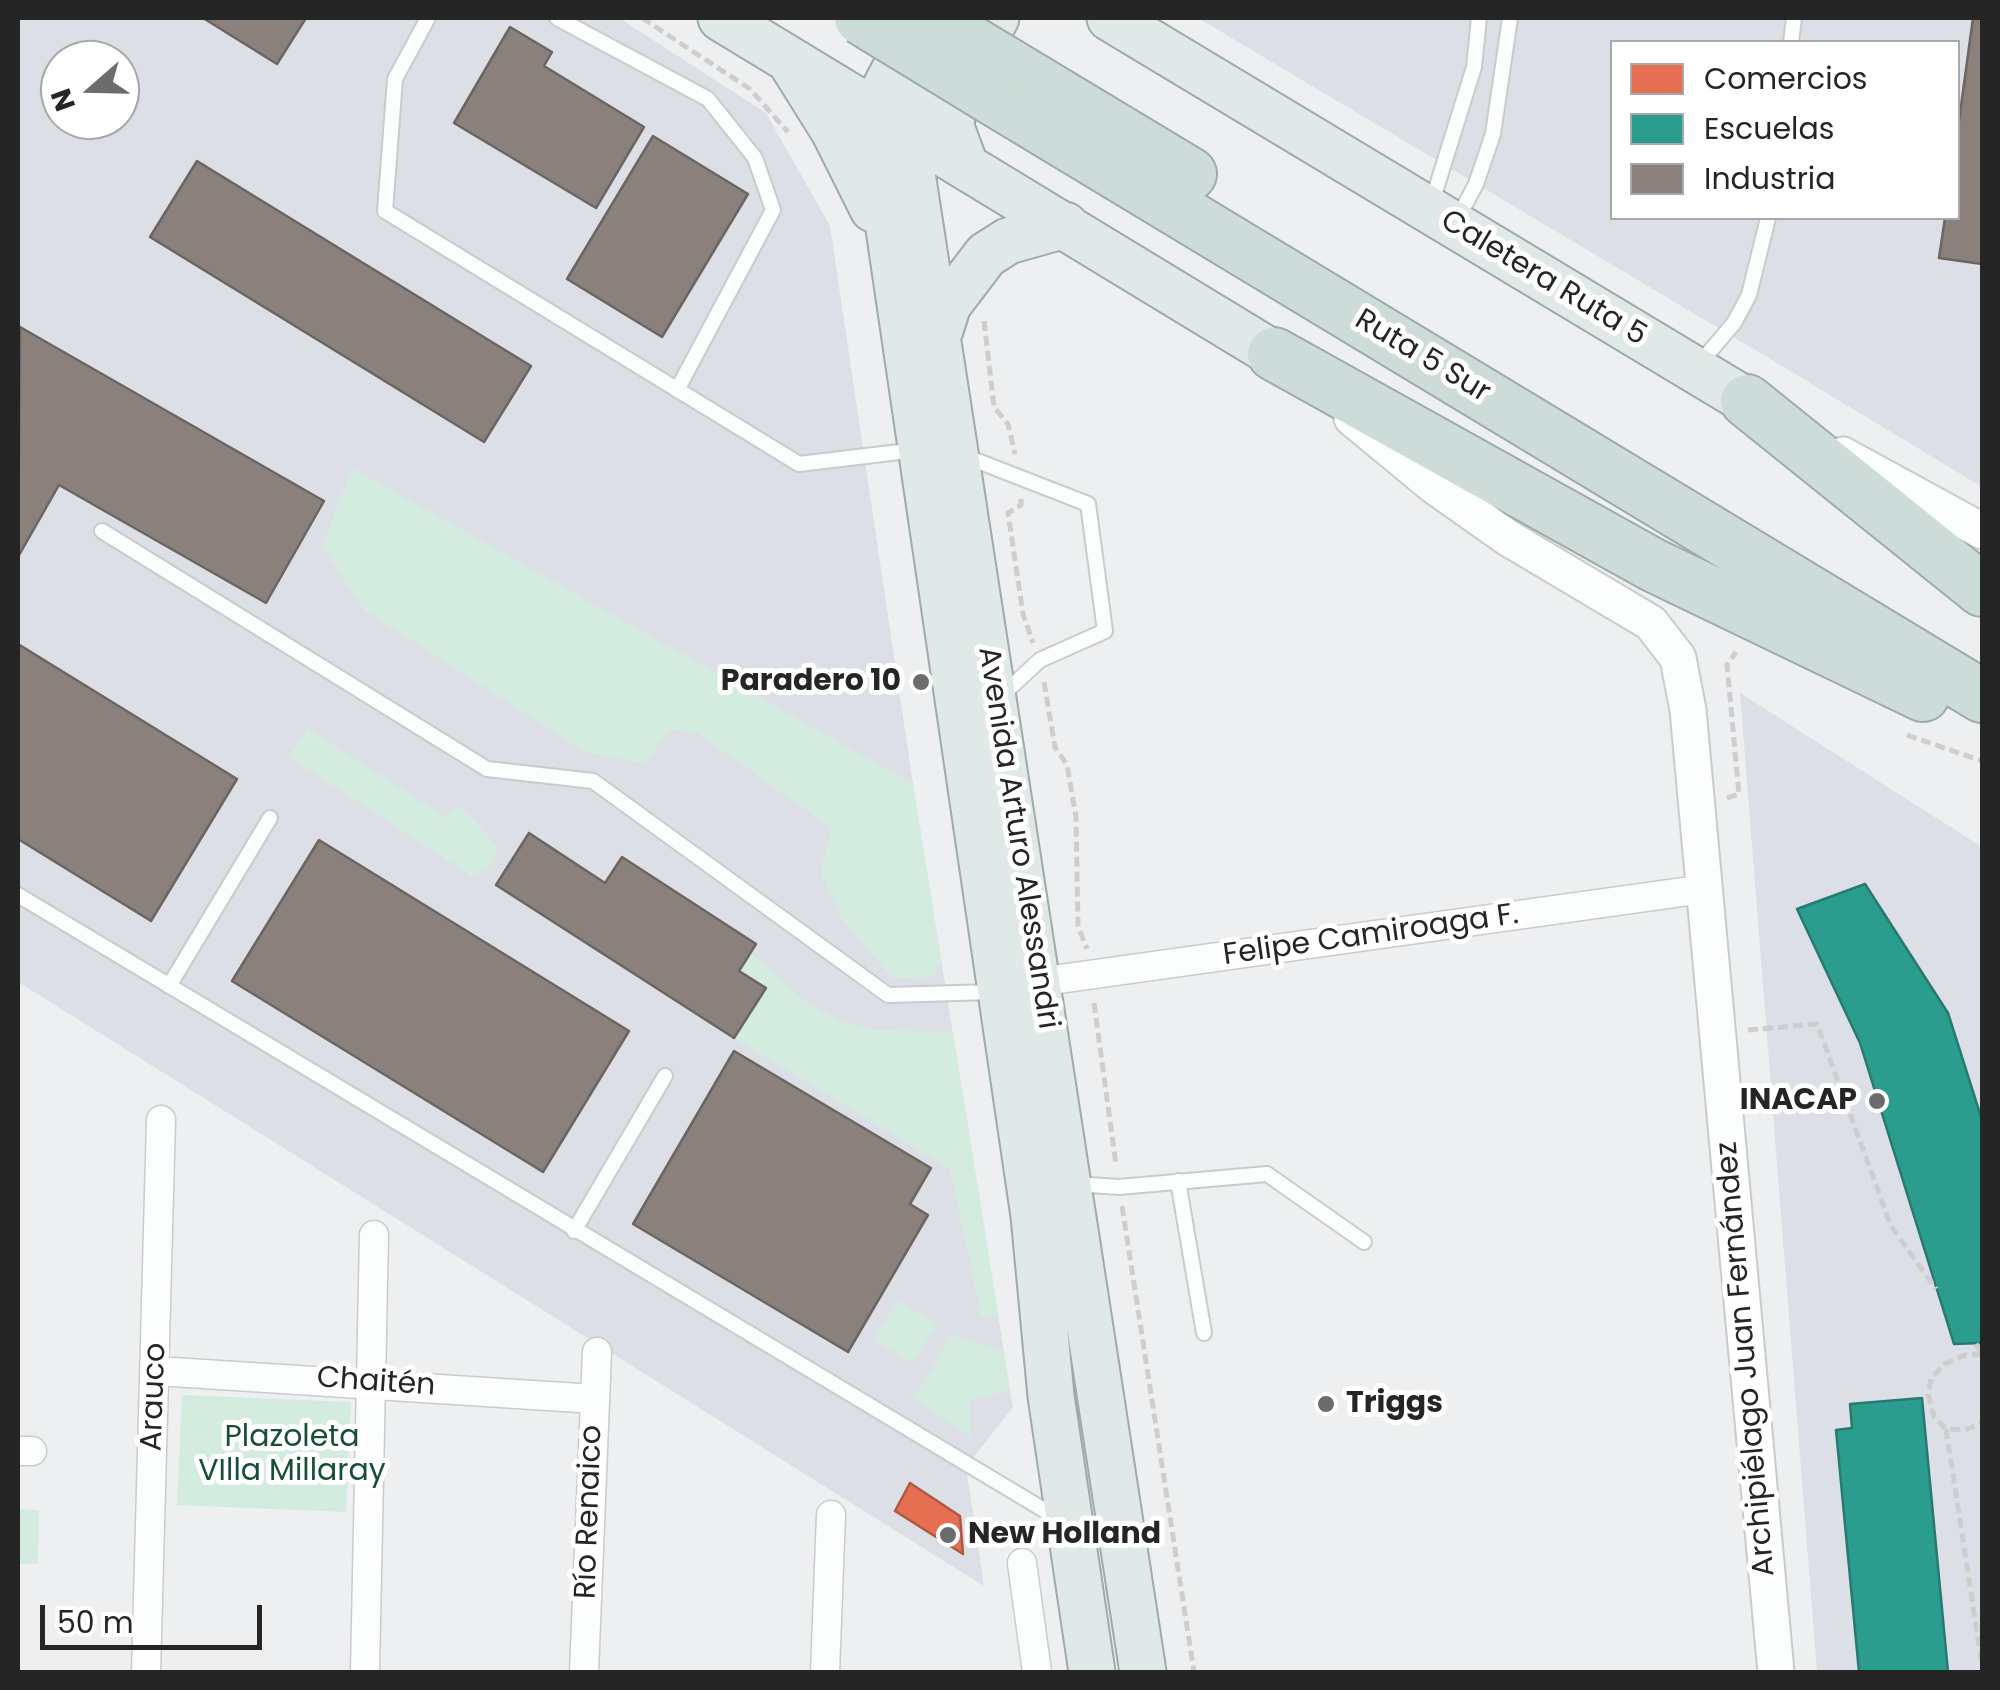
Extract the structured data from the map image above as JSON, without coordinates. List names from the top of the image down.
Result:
{
  "streets": {
    "highway": ["Ruta 5 Sur"],
    "main road": ["Caletera Ruta 5", "Avenida Arturo Alessandri"],
    "street": [
      "Felipe Camiroaga F.",
      "Archipiélago Juan Fernández",
      "Chaitén",
      "Arauco",
      "Río Renaico"
    ]
  },
  "crossings": [
    ["Avenida Arturo Alessandri", "Felipe Camiroaga F."],
    ["Felipe Camiroaga F.", "Archipiélago Juan Fernández"],
    ["Chaitén", "Arauco"],
    ["Chaitén", "Río Renaico"]
  ],
  "parks": ["Plazoleta VIlla Millaray"],
  "places": [
    "Paradero 10",
    "INACAP",
    "Triggs",
    "New Holland"
  ],
  "legend": ["Comercios", "Escuelas", "Industria"],
  "scale_bar": "50 m",
  "north": "left"
}
